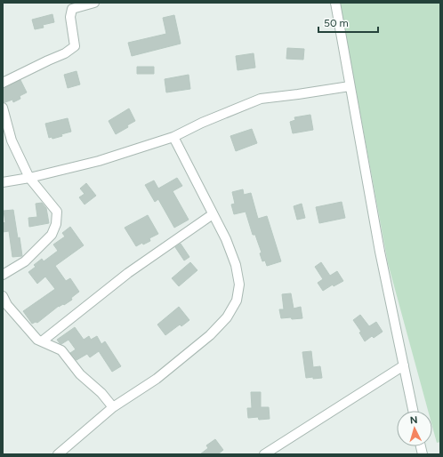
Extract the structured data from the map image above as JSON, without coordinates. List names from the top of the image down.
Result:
{
  "scale_bar": "50 m",
  "north": "top"
}
